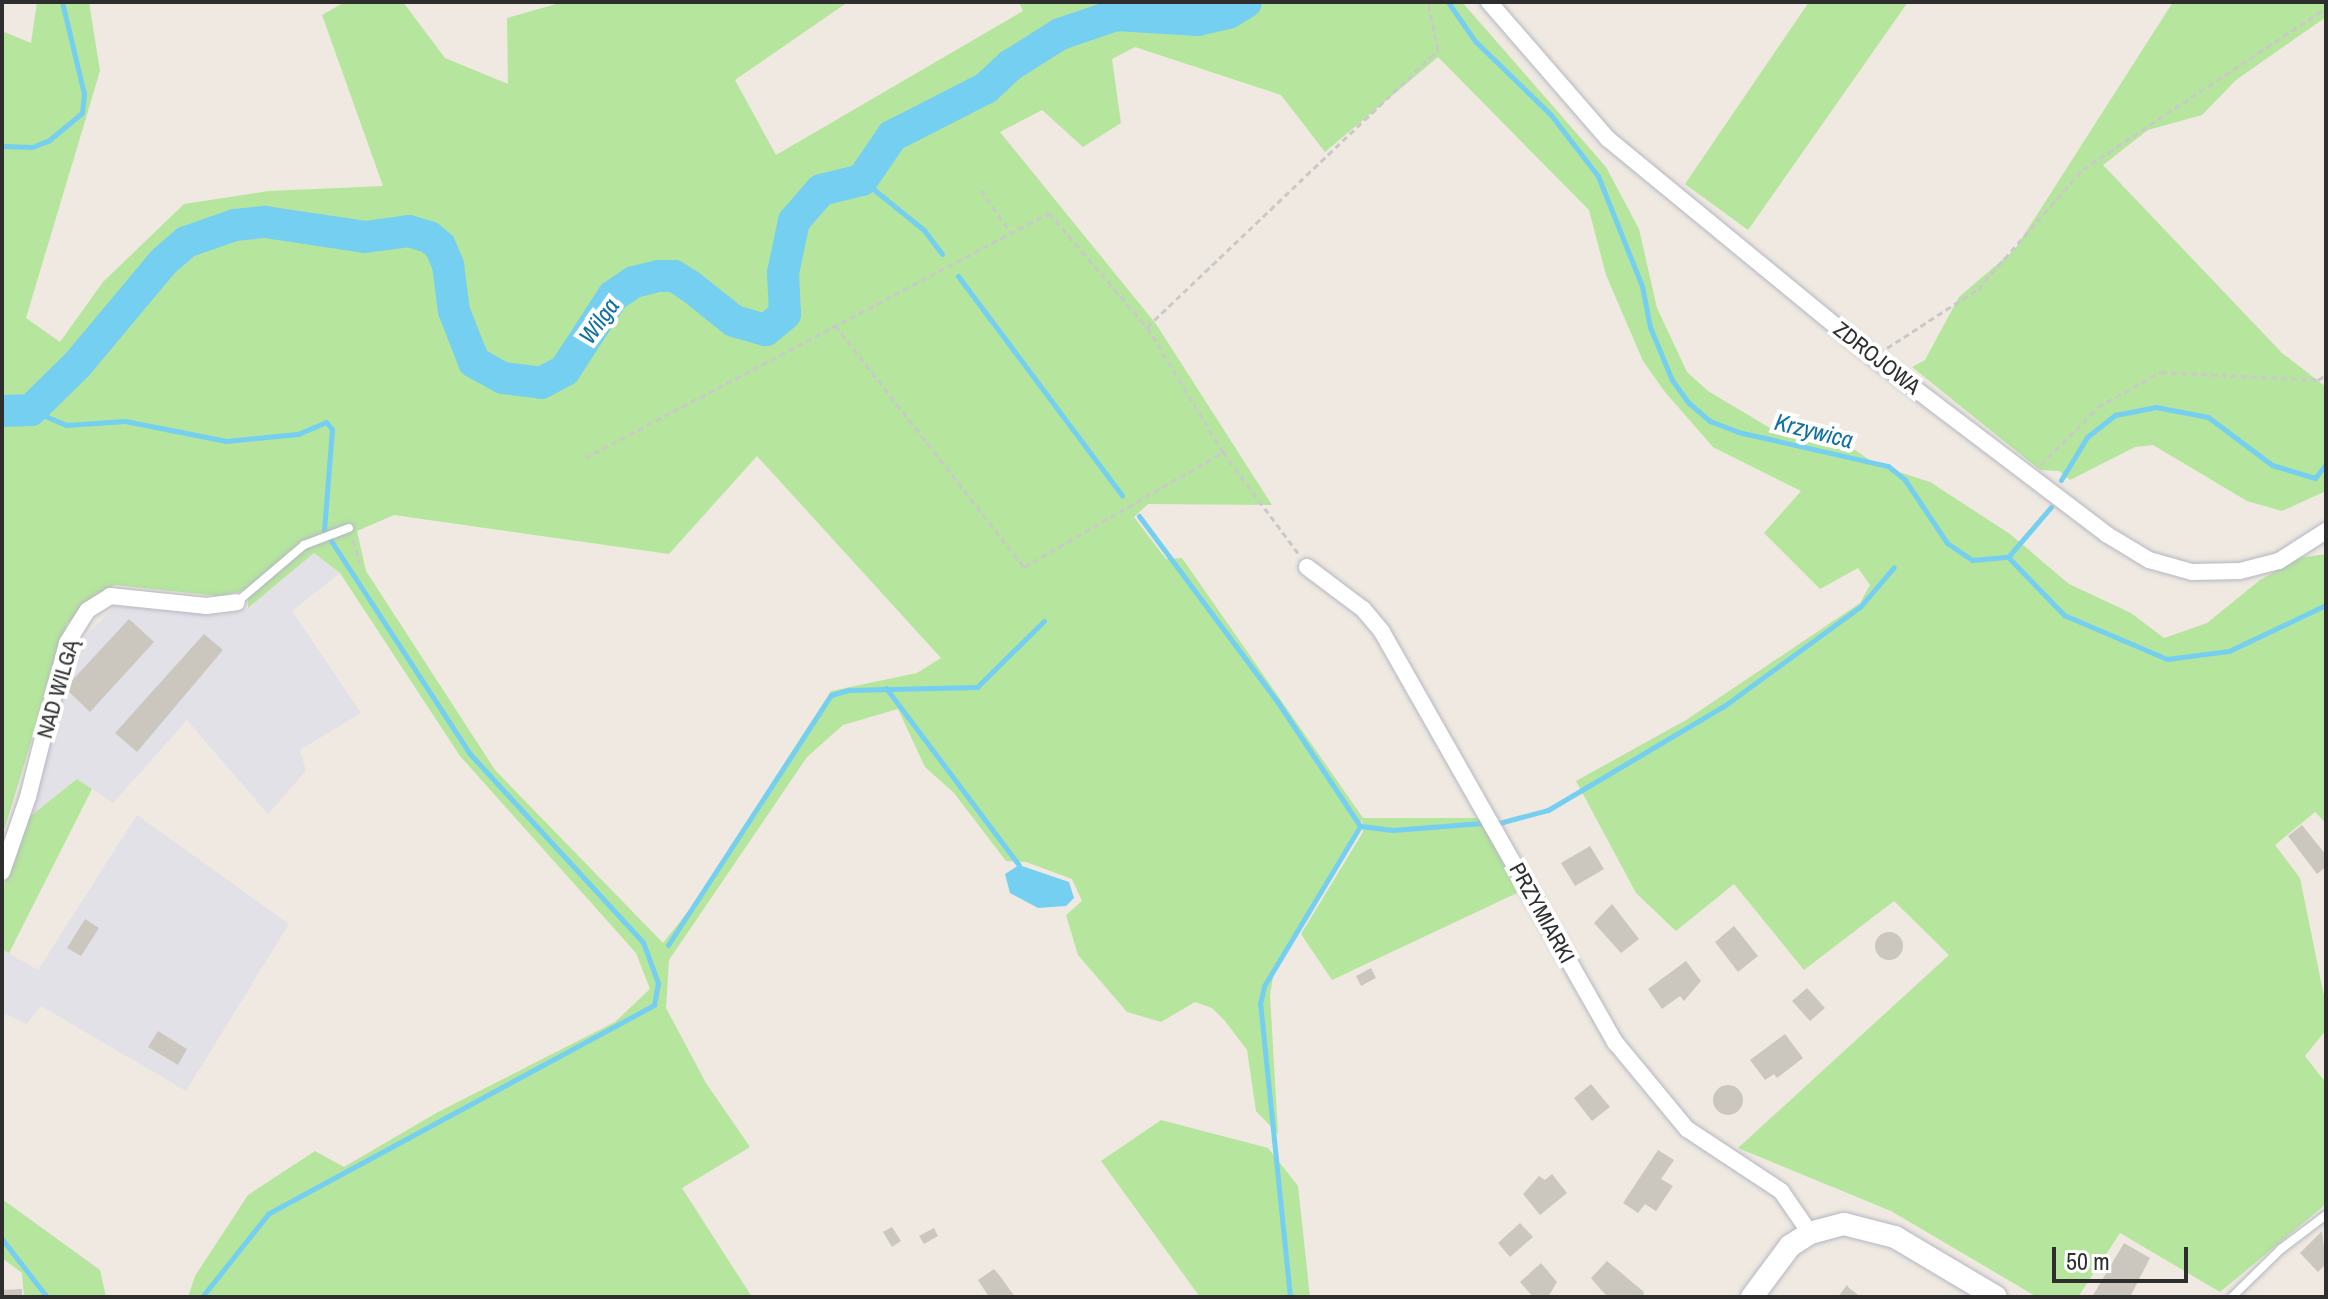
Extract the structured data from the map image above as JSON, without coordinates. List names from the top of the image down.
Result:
{
  "streets": {
    "street": ["ZDROJOWA", "NAD WILGĄ", "PRZYMIARKI"]
  },
  "water": ["Wilga", "Krzywica"],
  "scale_bar": "50 m"
}
